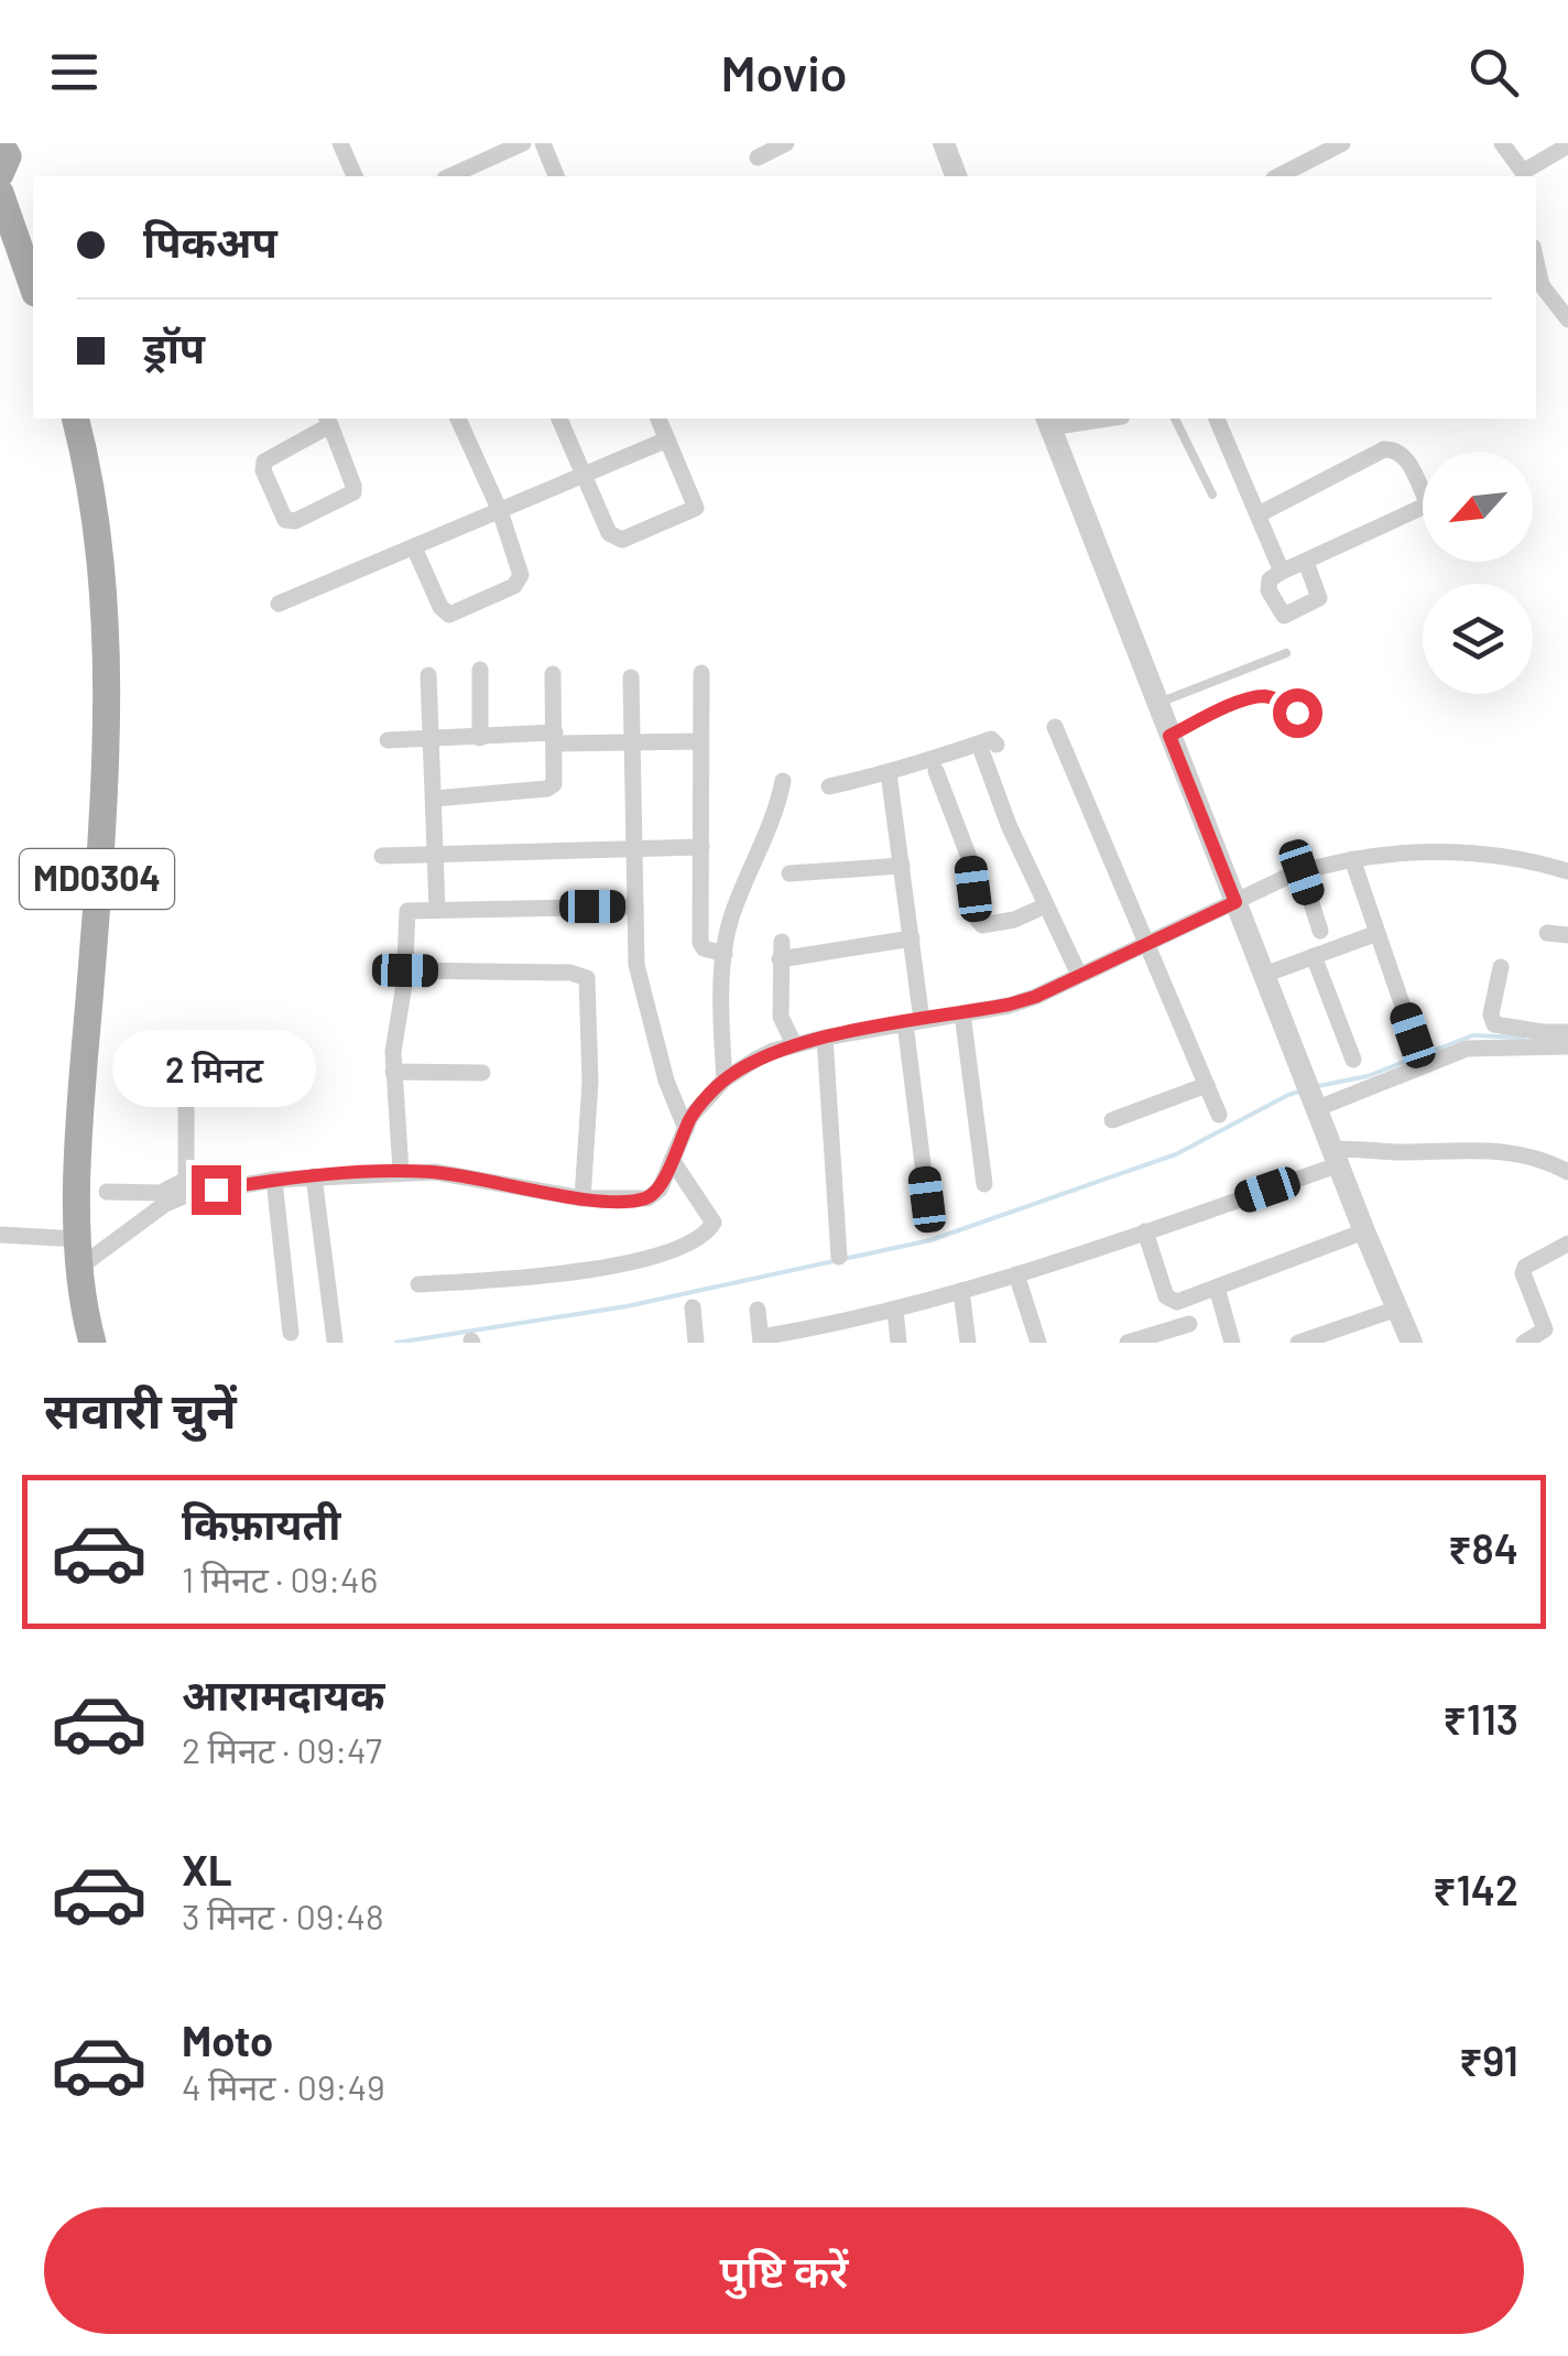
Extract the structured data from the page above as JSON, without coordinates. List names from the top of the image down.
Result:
{
  "streets": {
    "main road": ["MD0304"]
  },
  "north": "bottom left",
  "page": {
    "header": "Movio",
    "banner": ["पिकअप", "ड्रॉप"],
    "bubble": "2 मिनट",
    "heading": "सवारी चुनें",
    "list": [
      {
        "name": "किफ़ायती",
        "note": "1 मिनट · 09:46",
        "value": "₹84"
      },
      {
        "name": "आरामदायक",
        "note": "2 मिनट · 09:47",
        "value": "₹113"
      },
      {
        "name": "XL",
        "note": "3 मिनट · 09:48",
        "value": "₹142"
      },
      {
        "name": "Moto",
        "note": "4 मिनट · 09:49",
        "value": "₹91"
      }
    ],
    "buttons": "पुष्टि करें"
  }
}
